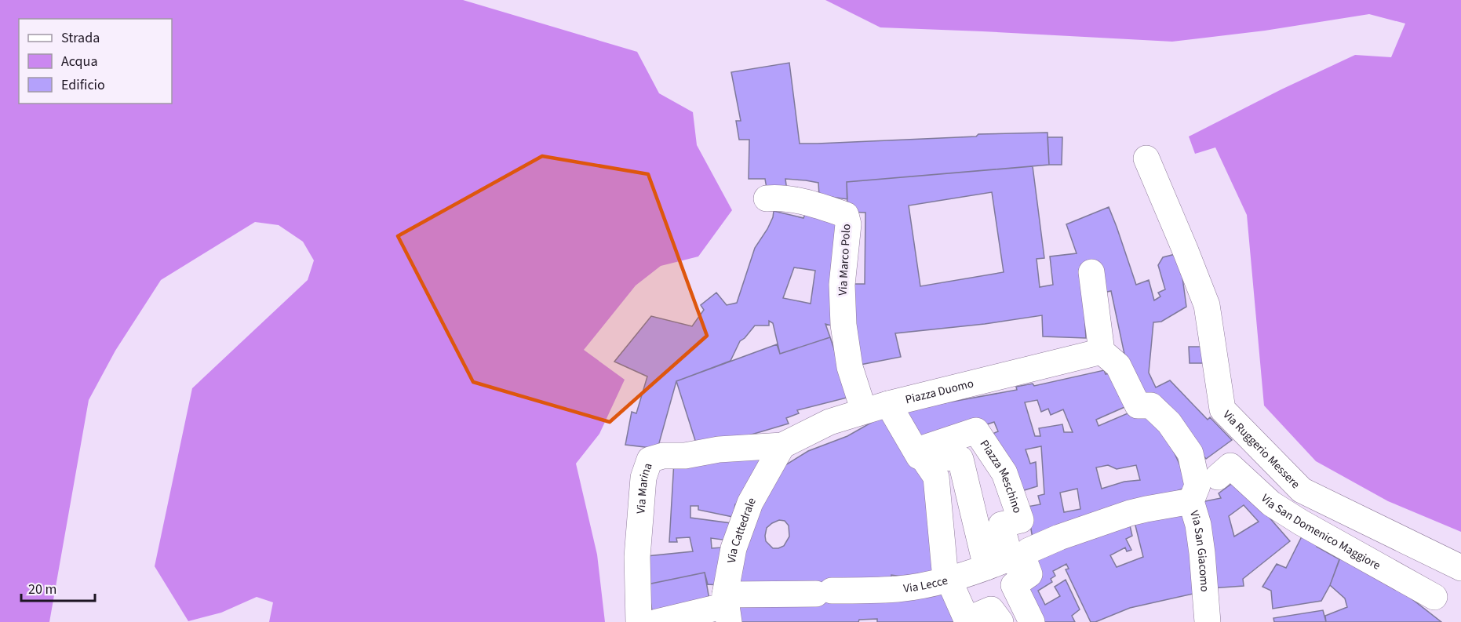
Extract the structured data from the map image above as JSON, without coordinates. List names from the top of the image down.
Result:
{
  "streets": {
    "street": [
      "Via Marco Polo",
      "Piazza Duomo",
      "Via Ruggerio Messere",
      "Piazza Meschino",
      "Via Marina",
      "Via Cattedrale",
      "Via San Domenico Maggiore",
      "Via San Giacomo",
      "Via Lecce"
    ]
  },
  "crossings": [
    ["Via Marco Polo", "Piazza Duomo"],
    ["Piazza Duomo", "Via Marina"],
    ["Piazza Duomo", "Via Cattedrale"],
    ["Piazza Duomo", "Via San Giacomo"],
    ["Piazza Meschino", "Via Lecce"],
    ["Via Marina", "Via Cattedrale"],
    ["Via Cattedrale", "Via Lecce"],
    ["Via San Giacomo", "Via Lecce"]
  ],
  "legend": ["Strada", "Acqua", "Edificio"],
  "scale_bar": "20 m"
}
